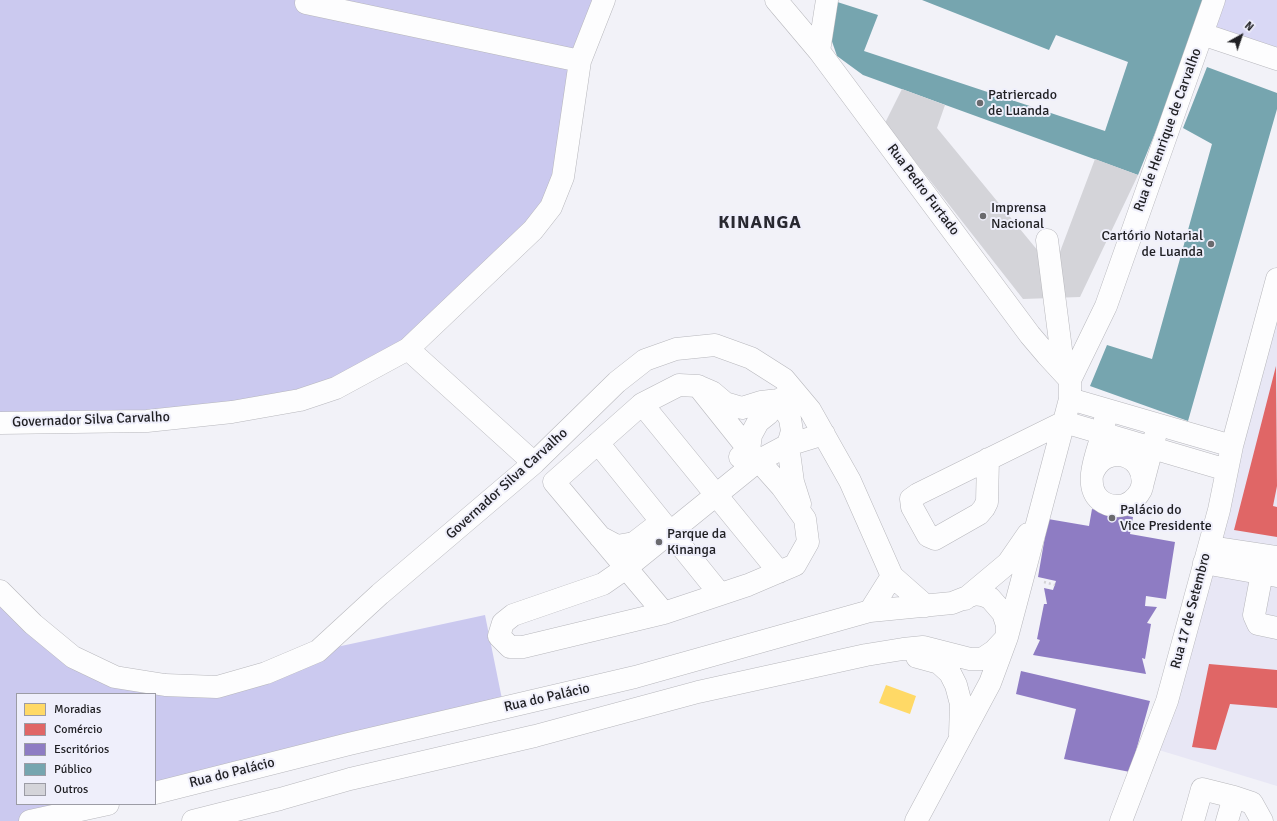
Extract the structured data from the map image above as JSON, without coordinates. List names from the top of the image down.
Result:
{
  "streets": {
    "street": [
      "Rua de Henrique de Carvalho",
      "Rua Pedro Furtado",
      "Governador Silva Carvalho",
      "Rua 17 de Setembro",
      "Rua do Palácio"
    ]
  },
  "crossings": [
    ["Rua de Henrique de Carvalho", "Rua Pedro Furtado"],
    ["Governador Silva Carvalho", "Rua do Palácio"]
  ],
  "districts": ["KINANGA"],
  "places": [
    "Patriercado de Luanda",
    "Imprensa Nacional",
    "Cartório Notarial de Luanda",
    "Palácio do Vice Presidente",
    "Parque da Kinanga"
  ],
  "legend": [
    "Moradias",
    "Comércio",
    "Escritórios",
    "Público",
    "Outros"
  ],
  "north": "top right"
}
